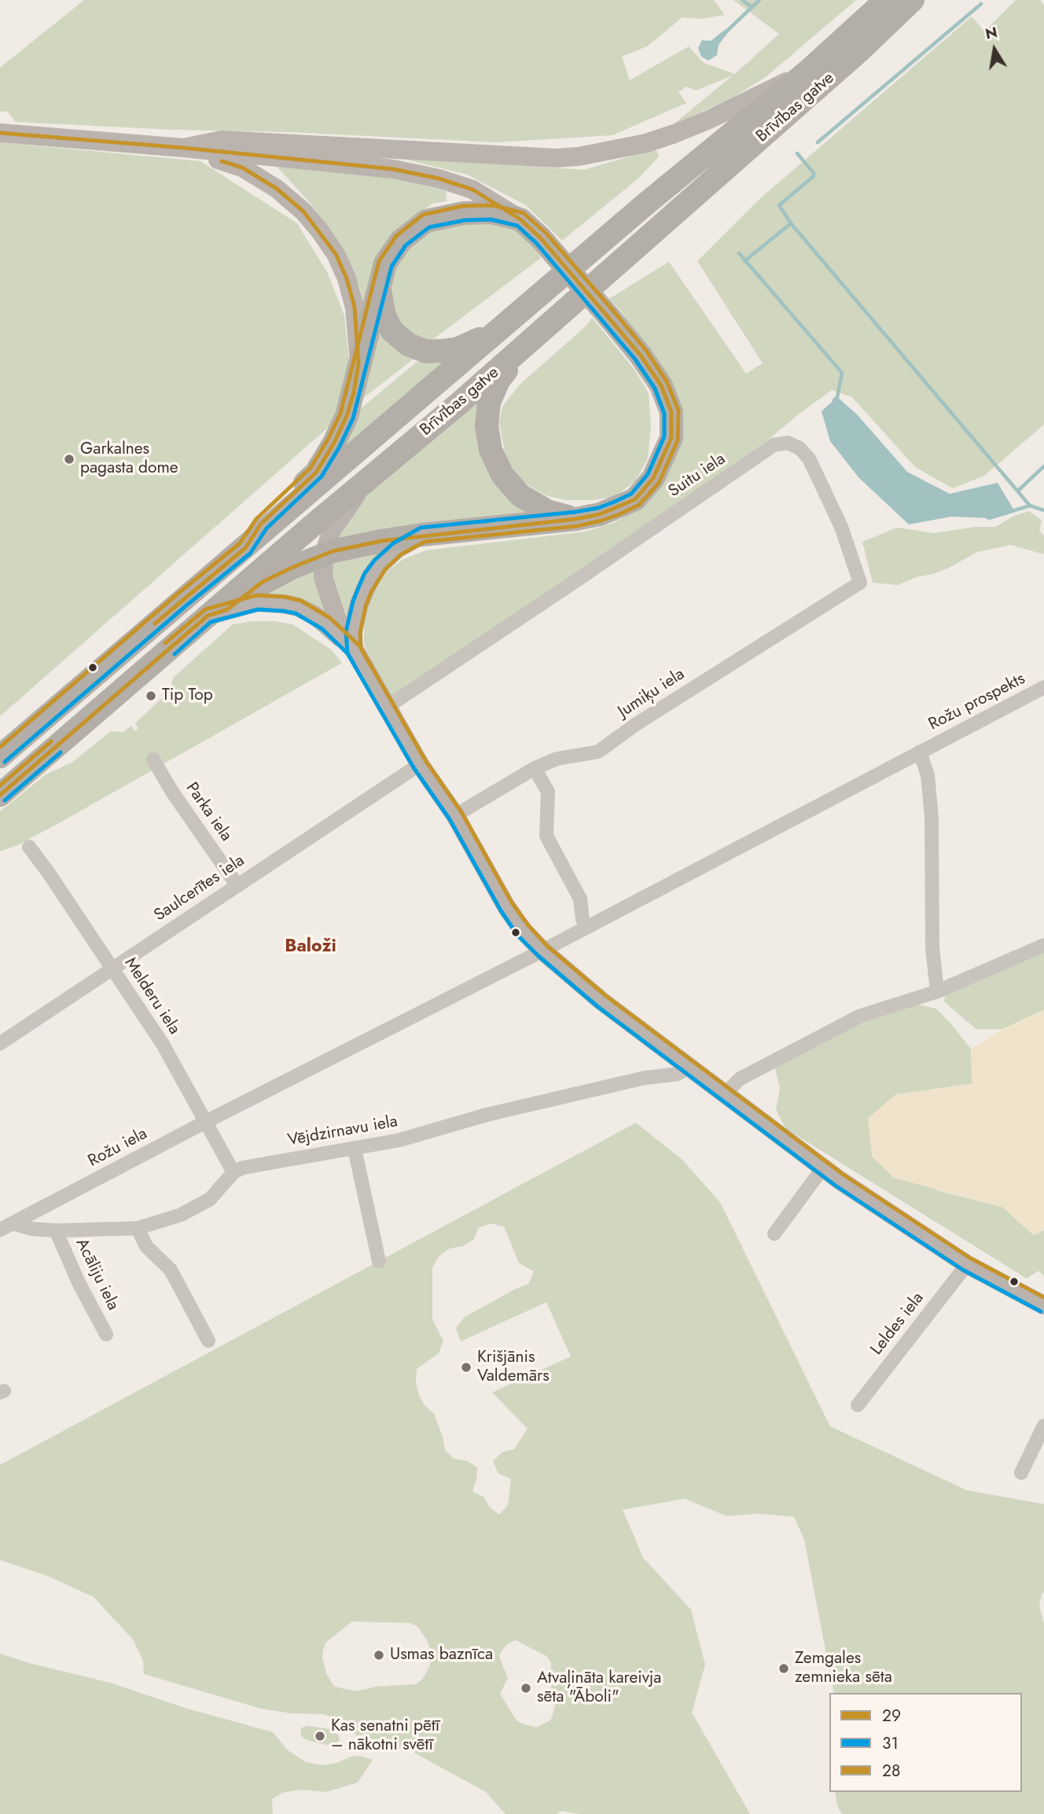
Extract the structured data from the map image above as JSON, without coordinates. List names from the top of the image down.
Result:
{
  "streets": {
    "highway": ["Brīvības gatve"],
    "street": [
      "Suitu iela",
      "Jumiķu iela",
      "Rožu prospekts",
      "Parka iela",
      "Saulcerītes iela",
      "Melderu iela",
      "Vējdzirnavu iela",
      "Rožu iela",
      "Acāliju iela",
      "Leldes iela"
    ]
  },
  "crossings": [
    ["Suitu iela", "Jumiķu iela"],
    ["Rožu prospekts", "Rožu iela"],
    ["Parka iela", "Saulcerītes iela"],
    ["Saulcerītes iela", "Melderu iela"],
    ["Melderu iela", "Vējdzirnavu iela"],
    ["Melderu iela", "Rožu iela"]
  ],
  "districts": ["Baloži"],
  "places": [
    "Garkalnes pagasta dome",
    "Tip Top",
    "Krišjānis Valdemārs",
    "Usmas baznīca",
    "Zemgales zemnieka sēta",
    "Atvaļināta kareivja sēta \"Āboli\"",
    "Kas senatni pētī – nākotni svētī"
  ],
  "lines": ["transit line 29", "transit line 28", "transit line 31"],
  "legend": ["29", "31", "28"],
  "north": "top"
}
